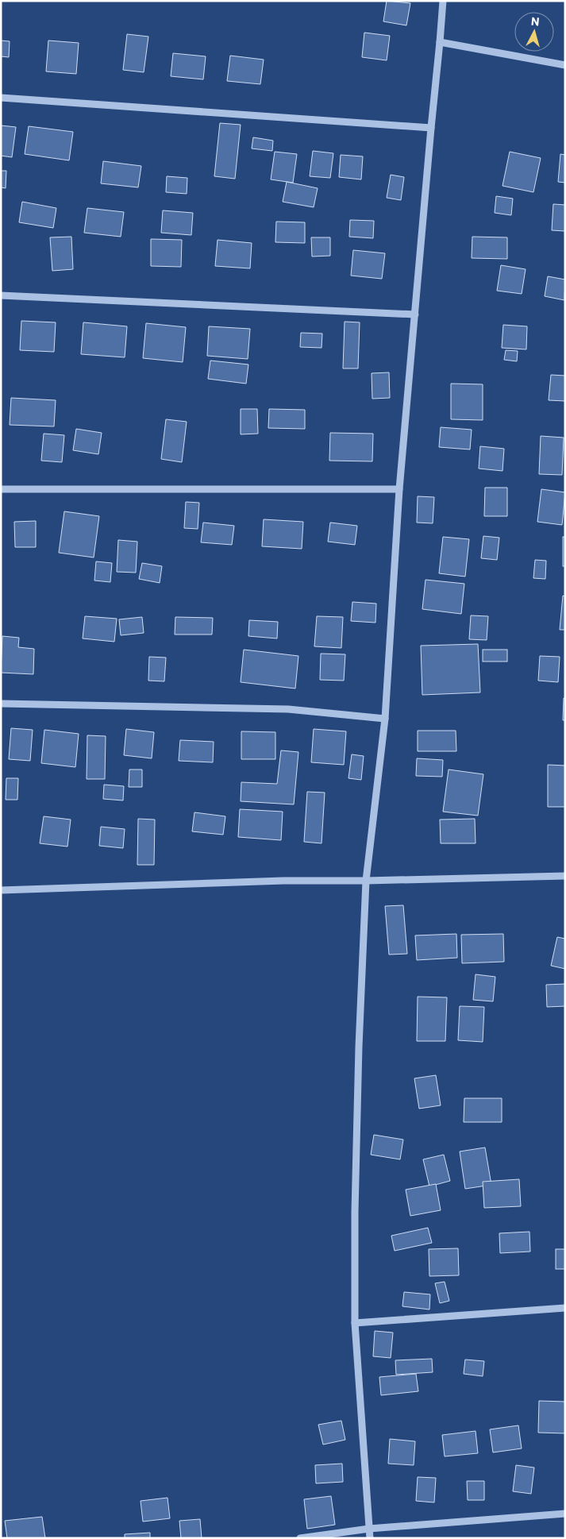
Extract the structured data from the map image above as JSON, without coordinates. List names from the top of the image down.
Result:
{
  "north": "top"
}
